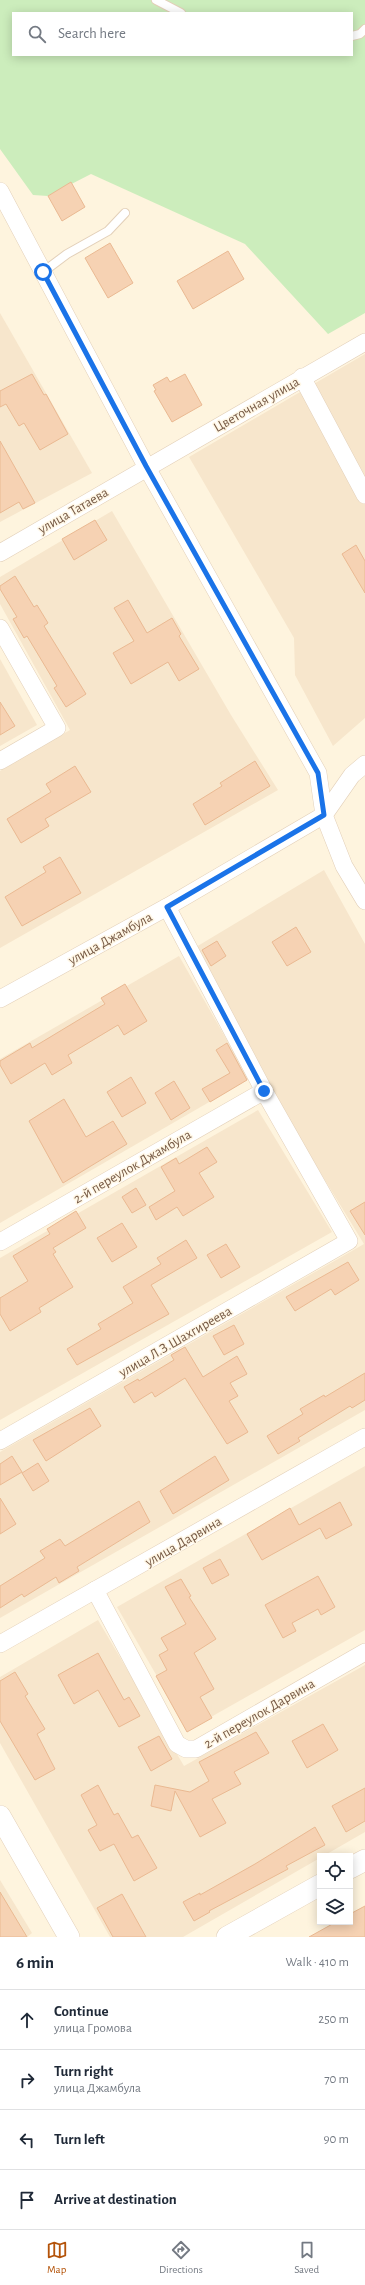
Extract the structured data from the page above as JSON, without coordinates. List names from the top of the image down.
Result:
{
  "streets": {
    "street": [
      "Цветочная улица",
      "улица Татаева",
      "улица Джамбула",
      "2-й переулок Джамбула",
      "улица Л.З.Шахгиреева",
      "улица Дарвина",
      "2-й переулок Дарвина"
    ]
  },
  "crossings": [
    ["Цветочная улица", "улица Татаева"],
    ["2-й переулок Джамбула", "улица Л.З.Шахгиреева"],
    ["улица Дарвина", "2-й переулок Дарвина"]
  ],
  "page": {
    "search": "Search here",
    "heading": ["6 min", "Walk · 410 m"],
    "list": [
      ["Continue", "улица Громова", "250 m"],
      ["Turn right", "улица Джамбула", "70 m"],
      ["Turn left", "90 m"],
      "Arrive at destination"
    ],
    "nav": ["Map", "Directions", "Saved"]
  }
}
